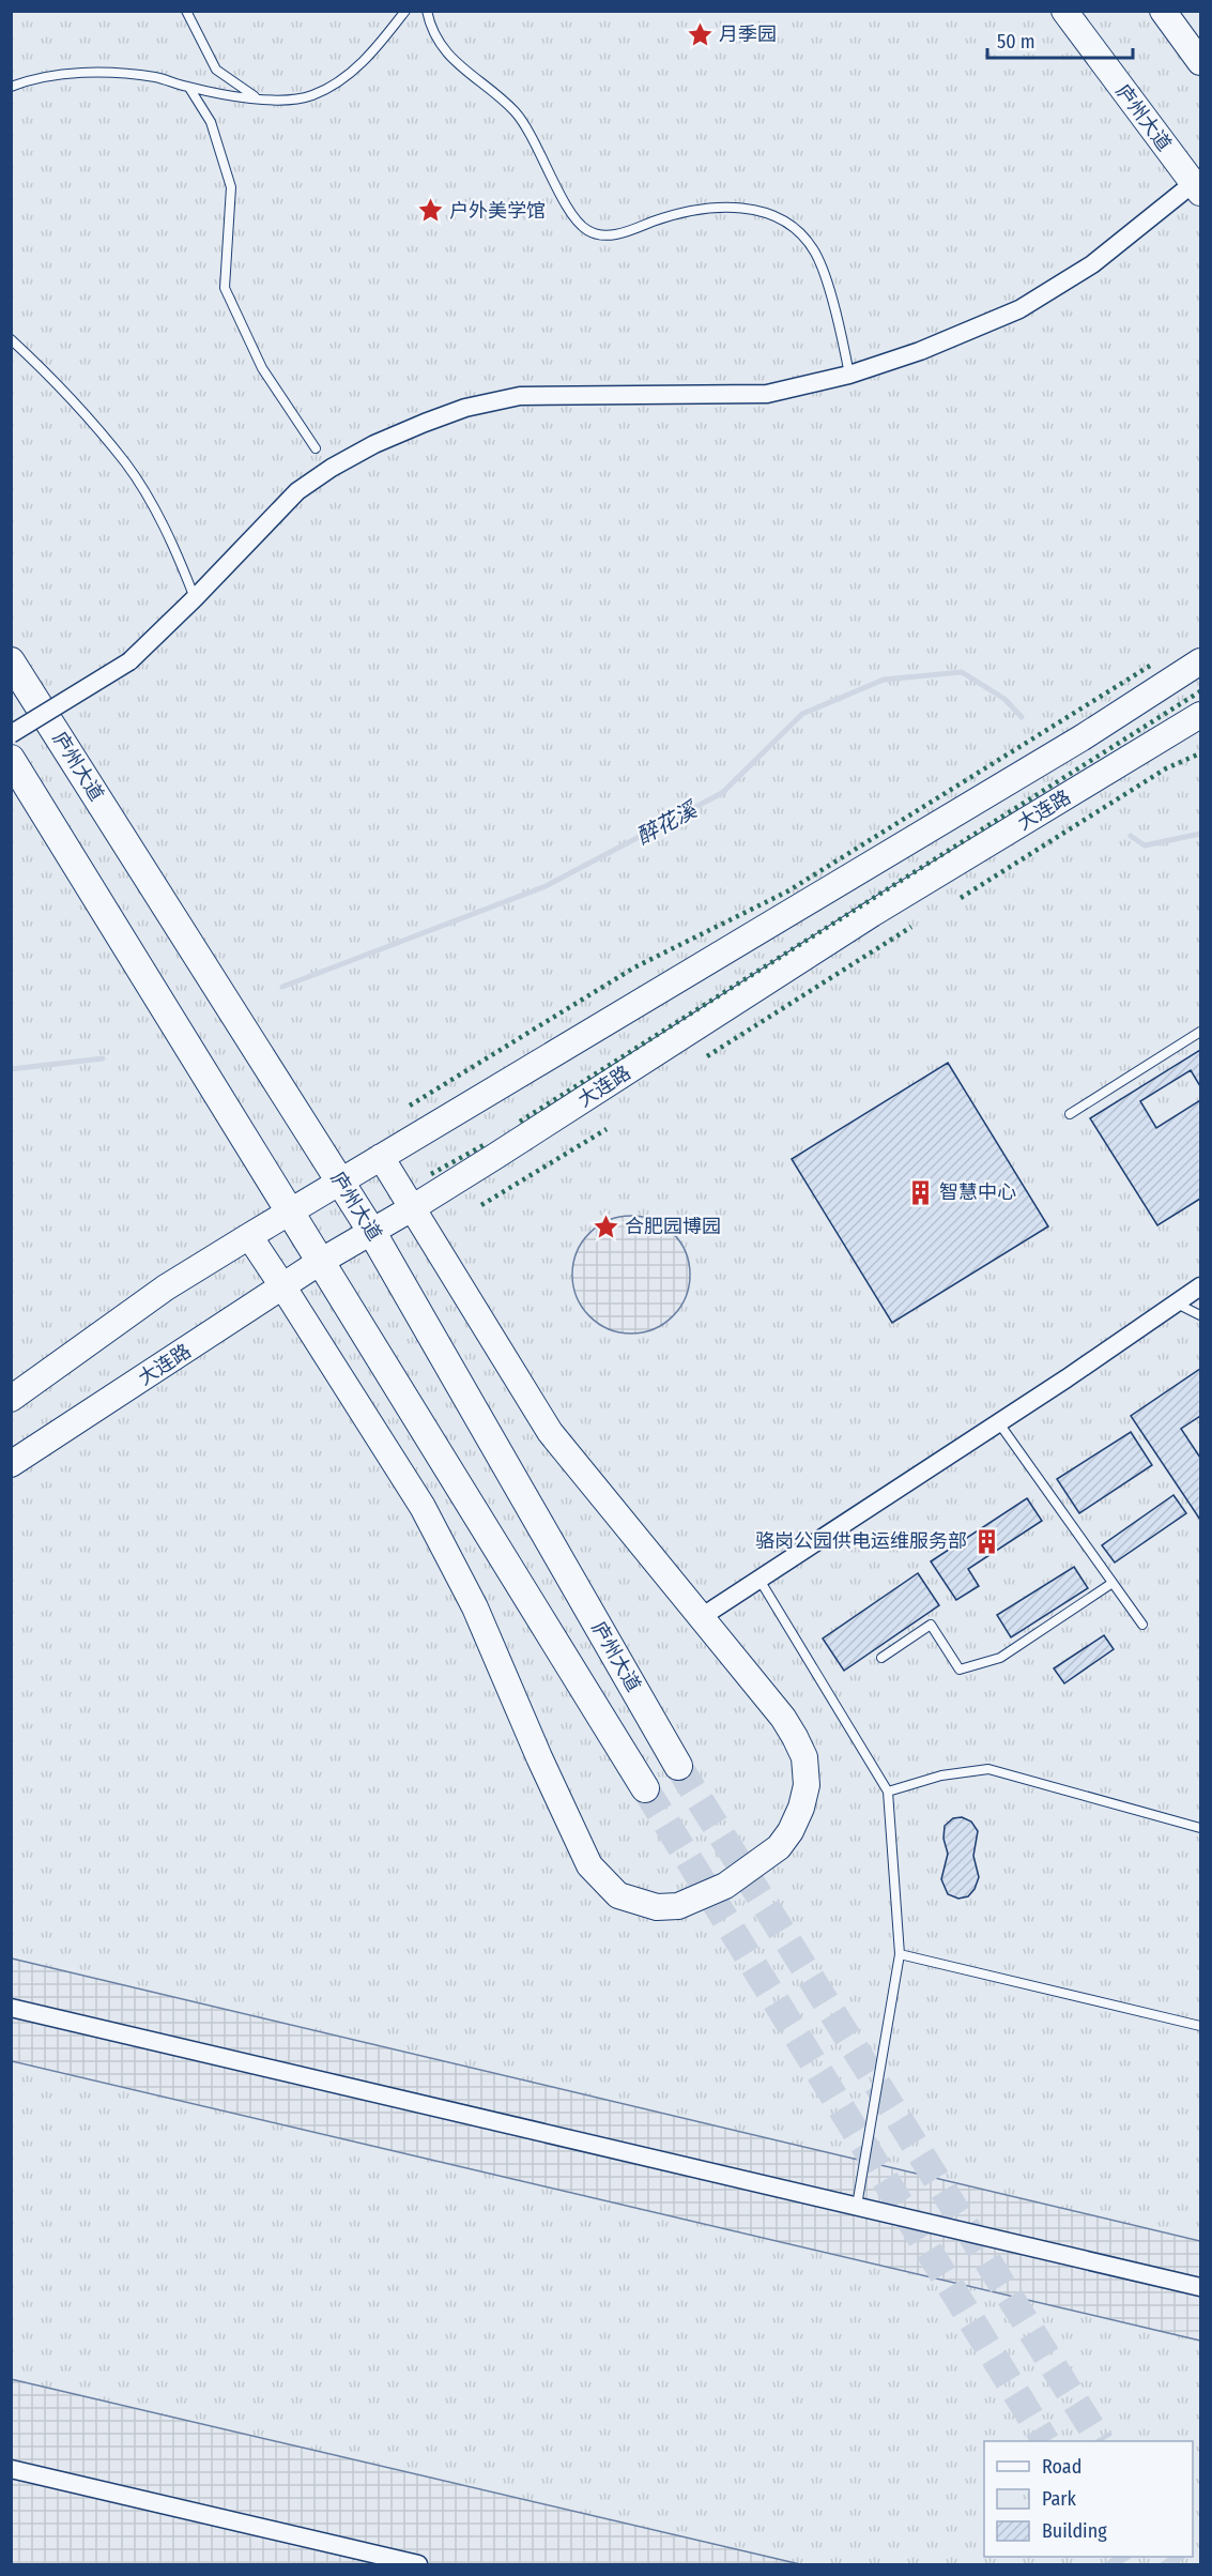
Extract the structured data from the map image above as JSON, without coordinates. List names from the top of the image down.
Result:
{
  "streets": {
    "main road": ["庐州大道", "大连路"]
  },
  "crossings": [
    ["庐州大道", "大连路"]
  ],
  "water": ["醉花溪"],
  "places": {
    "place": ["月季园", "户外美学馆", "合肥园博园"],
    "building": ["智慧中心", "骆岗公园供电运维服务部"]
  },
  "legend": ["Road", "Park", "Building"],
  "scale_bar": "50 m"
}
